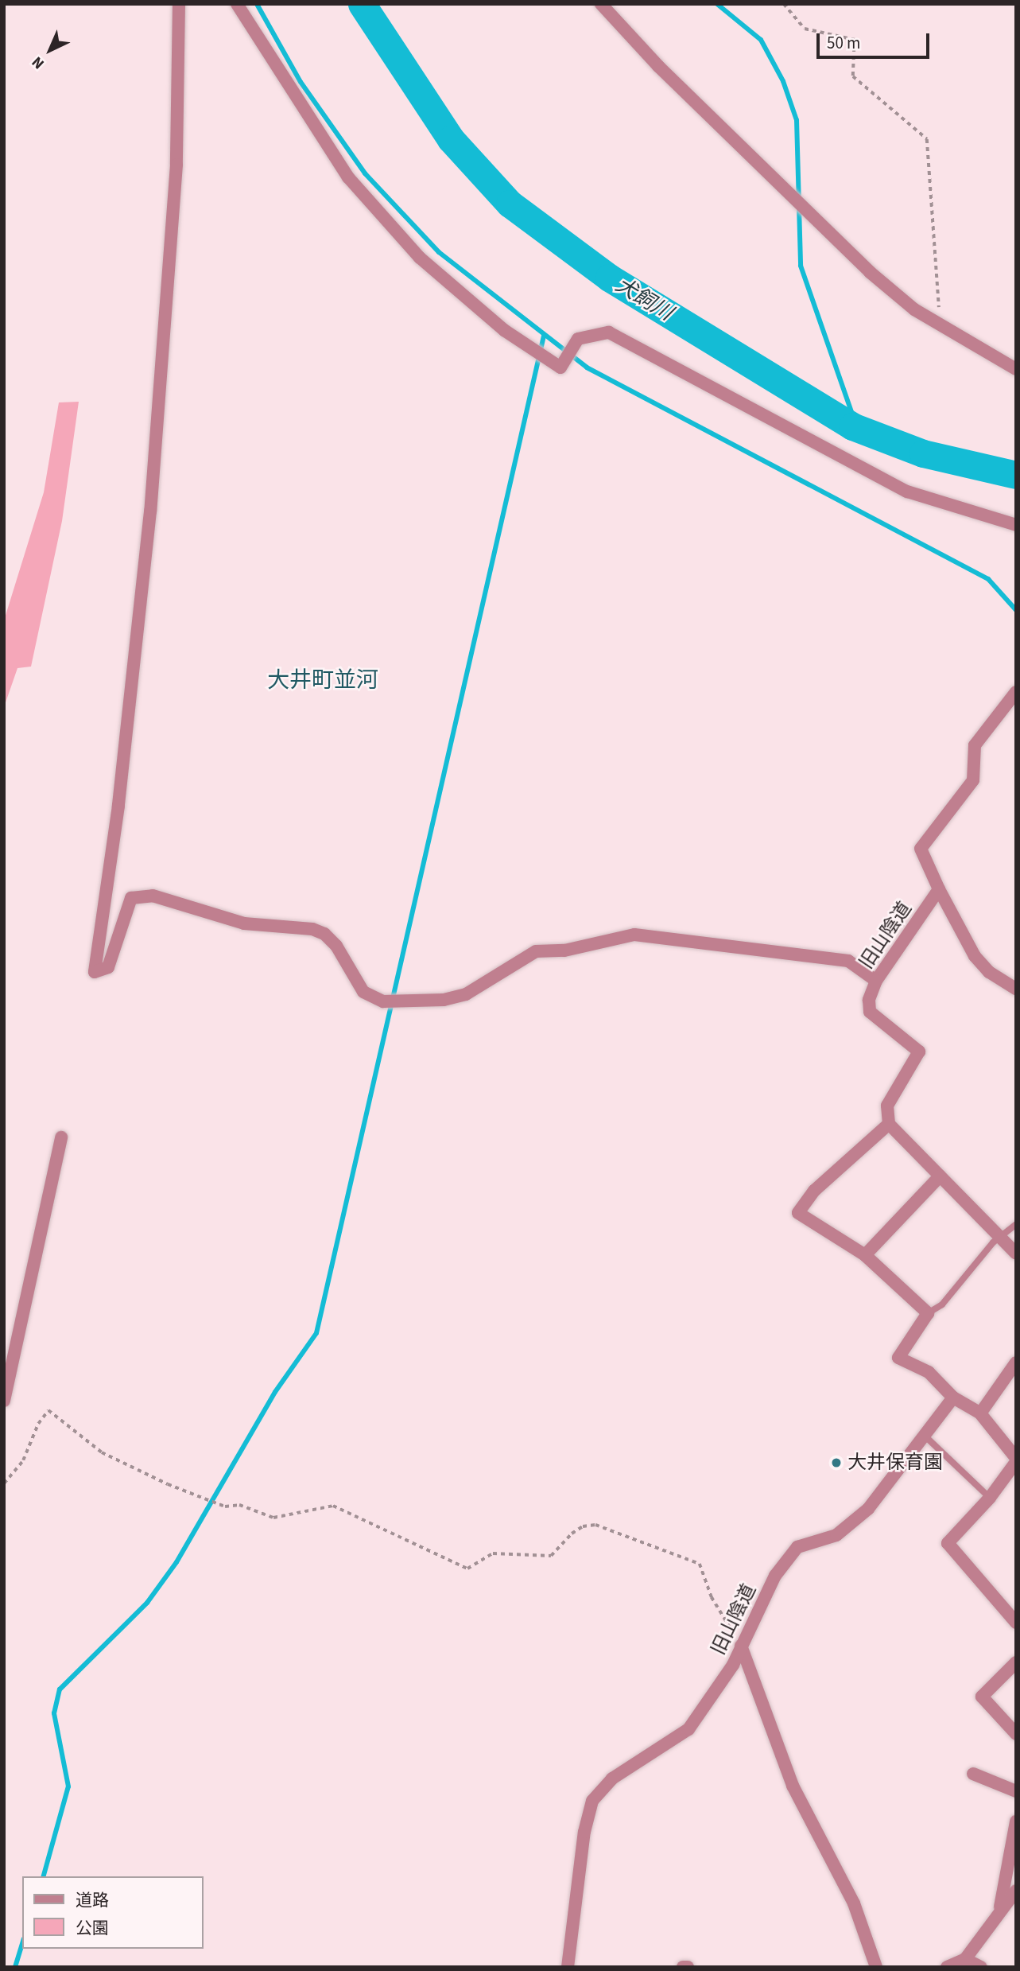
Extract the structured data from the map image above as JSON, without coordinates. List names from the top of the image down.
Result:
{
  "streets": {
    "street": ["旧山陰道"]
  },
  "districts": ["大井町並河"],
  "water": ["犬飼川"],
  "places": ["大井保育園"],
  "legend": ["道路", "公園"],
  "scale_bar": "50 m",
  "north": "bottom left"
}
